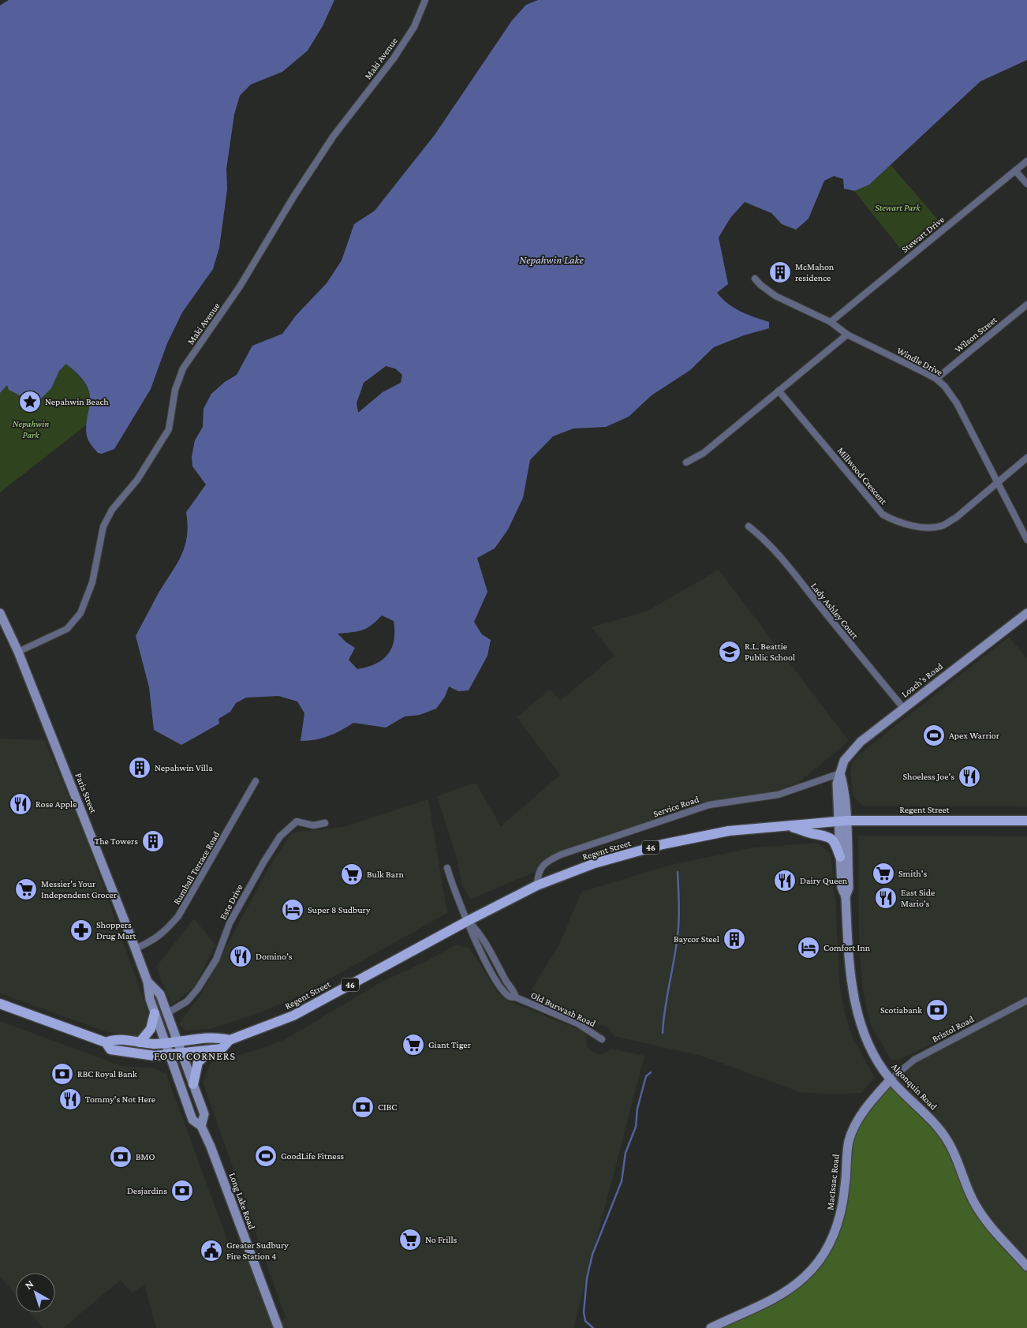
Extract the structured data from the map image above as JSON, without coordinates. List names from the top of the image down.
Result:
{
  "streets": {
    "main road": ["Regent Street", "46"],
    "street": [
      "Maki Avenue",
      "Stewart Drive",
      "Wilson Street",
      "Windle Drive",
      "Millwood Crescent",
      "Lady Ashley Court",
      "Loach's Road",
      "Paris Street",
      "Service Road",
      "Rumball Terrace Road",
      "Este Drive",
      "Old Burwash Road",
      "Bristol Road",
      "Algonquin Road",
      "MacIsaac Road",
      "Long Lake Road"
    ]
  },
  "crossings": [
    ["Maki Avenue", "Paris Street"],
    ["Stewart Drive", "Windle Drive"],
    ["Wilson Street", "Windle Drive"],
    ["Windle Drive", "Millwood Crescent"],
    ["Lady Ashley Court", "Loach's Road"],
    ["Loach's Road", "Service Road"],
    ["Paris Street", "Regent Street"],
    ["Paris Street", "Rumball Terrace Road"],
    ["Paris Street", "Este Drive"],
    ["Paris Street", "Long Lake Road"],
    ["Service Road", "Regent Street"],
    ["Regent Street", "Old Burwash Road"],
    ["Regent Street", "Algonquin Road"],
    ["Regent Street", "Long Lake Road"],
    ["Bristol Road", "Algonquin Road"],
    ["Bristol Road", "MacIsaac Road"],
    ["Algonquin Road", "MacIsaac Road"]
  ],
  "districts": ["FOUR CORNERS"],
  "water": ["Nepahwin Lake"],
  "parks": ["Stewart Park", "Nepahwin Park"],
  "places": {
    "building": [
      "McMahon residence",
      "Nepahwin Villa",
      "The Towers",
      "Baycor Steel"
    ],
    "place": ["Nepahwin Beach"],
    "school or university": ["R.L. Beattie Public School"],
    "sports": ["Apex Warrior", "GoodLife Fitness"],
    "restaurant": [
      "Shoeless Joe's",
      "Rose Apple",
      "Dairy Queen",
      "East Side Mario's",
      "Domino's",
      "Tommy's Not Here"
    ],
    "supermarket": [
      "Smith's",
      "Bulk Barn",
      "Messier's Your Independent Grocer",
      "Giant Tiger",
      "No Frills"
    ],
    "hotel": ["Super 8 Sudbury", "Comfort Inn"],
    "pharmacy": ["Shoppers Drug Mart"],
    "bank": [
      "Scotiabank",
      "RBC Royal Bank",
      "CIBC",
      "BMO",
      "Desjardins"
    ],
    "public building": ["Greater Sudbury Fire Station 4"]
  },
  "north": "top left"
}
